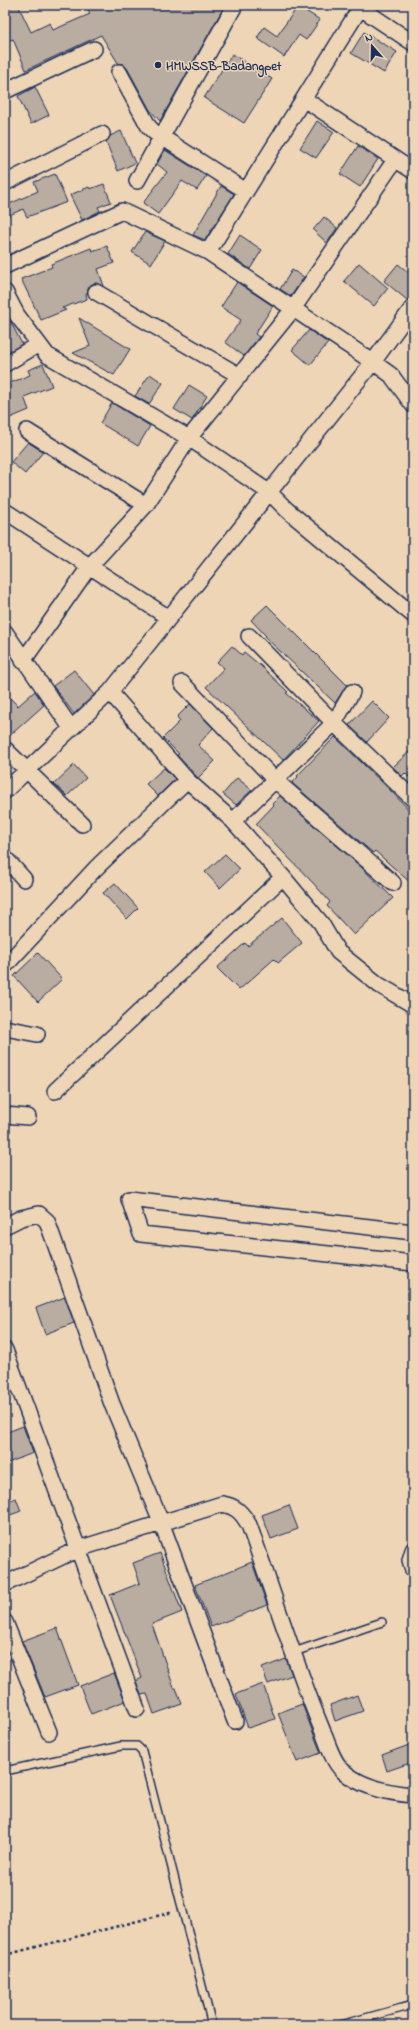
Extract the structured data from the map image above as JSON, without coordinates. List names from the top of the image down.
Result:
{
  "places": ["HMWSSB-Badangpet"],
  "north": "top"
}
